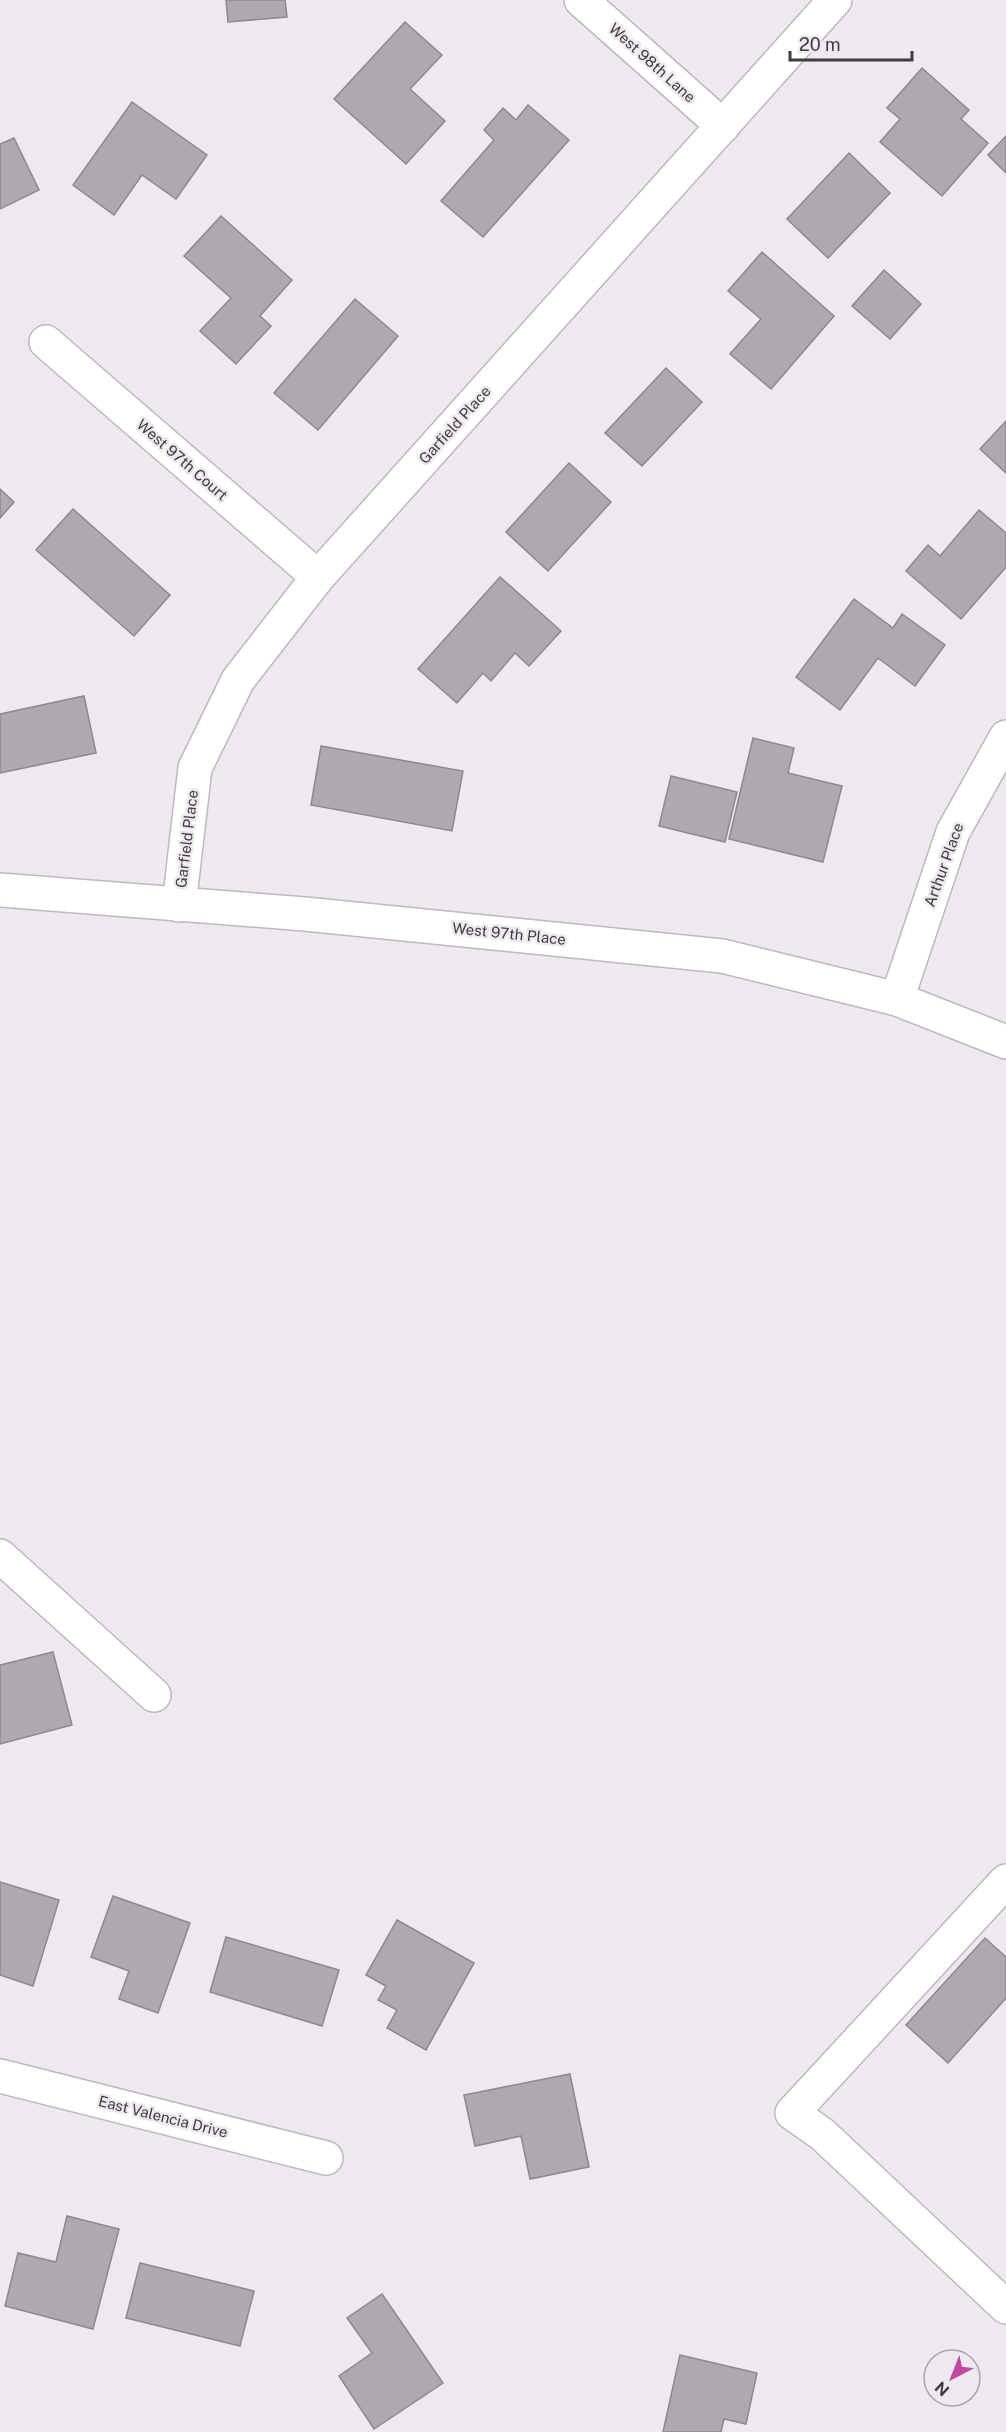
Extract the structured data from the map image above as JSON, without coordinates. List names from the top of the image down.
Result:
{
  "streets": {
    "street": [
      "West 98th Lane",
      "Garfield Place",
      "West 97th Court",
      "Arthur Place",
      "West 97th Place",
      "East Valencia Drive"
    ]
  },
  "crossings": [
    ["West 98th Lane", "Garfield Place"],
    ["Garfield Place", "West 97th Court"],
    ["Garfield Place", "West 97th Place"],
    ["Arthur Place", "West 97th Place"]
  ],
  "scale_bar": "20 m",
  "north": "bottom left"
}
